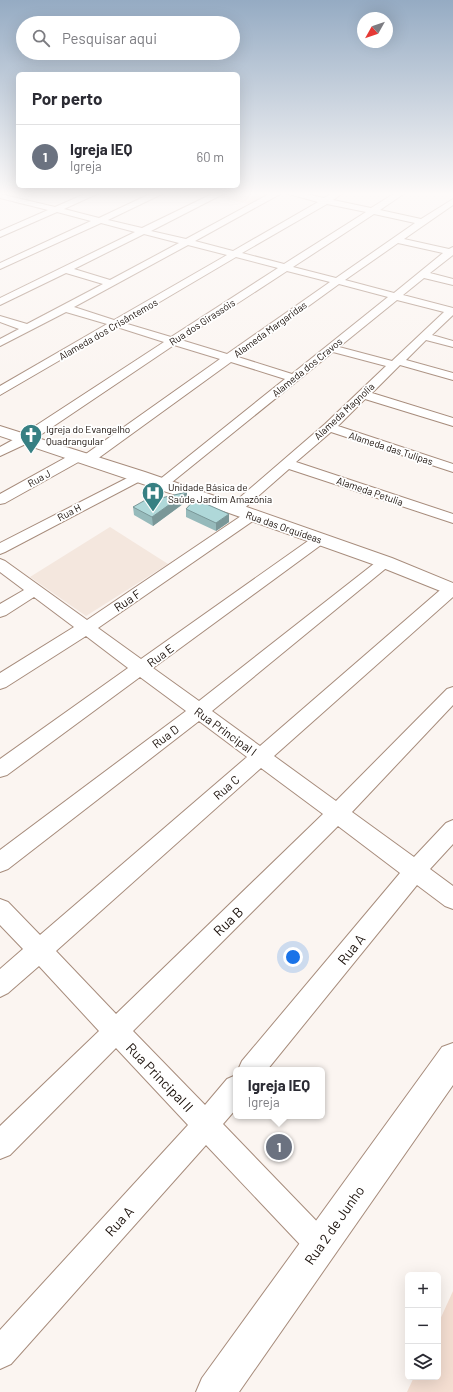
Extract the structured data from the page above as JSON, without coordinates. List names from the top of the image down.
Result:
{
  "streets": {
    "street": [
      "Rua dos Girassóis",
      "Alameda dos Crisântemos",
      "Alameda Margaridas",
      "Alameda dos Cravos",
      "Alameda Magnolia",
      "Alameda das Tulipas",
      "Rua J",
      "Alameda Petulia",
      "Rua H",
      "Rua das Orquideas",
      "Rua F",
      "Rua E",
      "Rua Principal I",
      "Rua D",
      "Rua C",
      "Rua B",
      "Rua A",
      "Rua Principal II",
      "Rua 2 de Junho"
    ]
  },
  "crossings": [
    ["Rua dos Girassóis", "Rua das Orquideas"],
    ["Alameda Margaridas", "Rua J"],
    ["Alameda Margaridas", "Rua das Orquideas"],
    ["Alameda dos Cravos", "Rua das Orquideas"],
    ["Alameda Magnolia", "Alameda das Tulipas"],
    ["Alameda Magnolia", "Alameda Petulia"],
    ["Alameda Magnolia", "Rua das Orquideas"],
    ["Alameda Magnolia", "Rua F"],
    ["Rua J", "Rua das Orquideas"],
    ["Rua H", "Rua das Orquideas"],
    ["Rua das Orquideas", "Rua F"],
    ["Rua das Orquideas", "Rua E"],
    ["Rua das Orquideas", "Rua D"],
    ["Rua das Orquideas", "Rua C"],
    ["Rua F", "Rua Principal I"],
    ["Rua E", "Rua Principal I"],
    ["Rua Principal I", "Rua D"],
    ["Rua Principal I", "Rua C"],
    ["Rua Principal I", "Rua B"],
    ["Rua Principal I", "Rua A"],
    ["Rua C", "Rua Principal II"],
    ["Rua B", "Rua Principal II"],
    ["Rua A", "Rua Principal II"],
    ["Rua Principal II", "Rua 2 de Junho"]
  ],
  "places": {
    "church": ["Igreja do Evangelho Quadrangular"],
    "hospital": ["Unidade Básica de Saúde Jardim Amazônia"]
  },
  "north": "bottom left",
  "page": {
    "search": "Pesquisar aqui",
    "heading": "Por perto",
    "list": [
      {
        "mark": "1",
        "name": "Igreja IEQ",
        "note": "Igreja",
        "value": "60 m"
      }
    ],
    "popup": ["Igreja IEQ", "Igreja"],
    "pins": "1",
    "map_buttons": ["+", "−"]
  }
}
